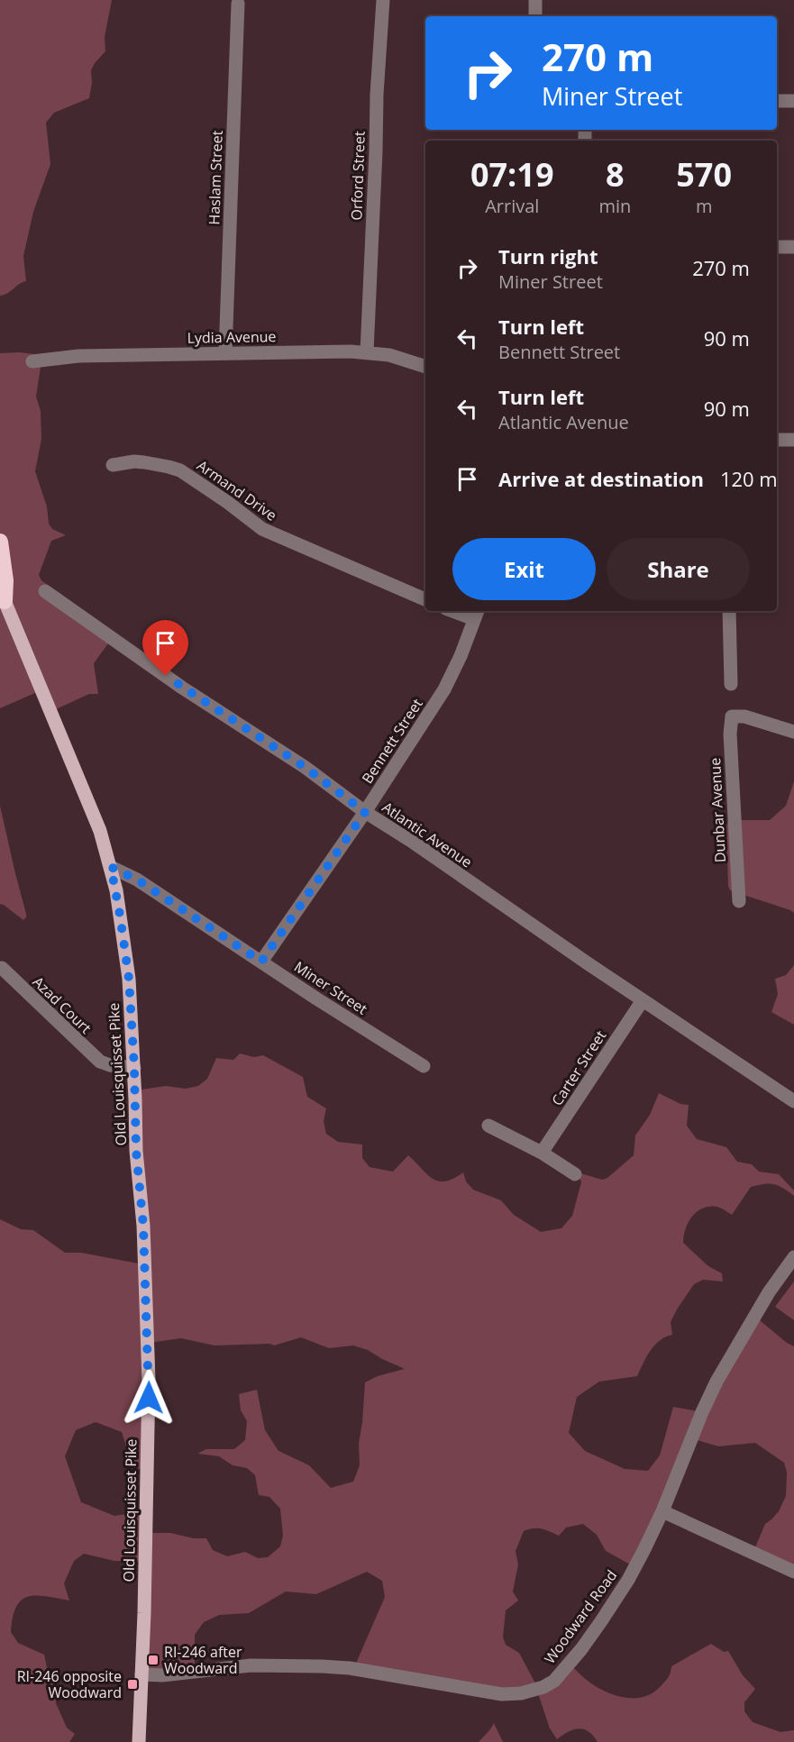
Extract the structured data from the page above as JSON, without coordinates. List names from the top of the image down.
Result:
{
  "streets": {
    "main road": ["Old Louisquisset Pike"],
    "street": [
      "Orford Street",
      "Haslam Street",
      "Lydia Avenue",
      "Armand Drive",
      "Bennett Street",
      "Dunbar Avenue",
      "Atlantic Avenue",
      "Miner Street",
      "Azad Court",
      "Carter Street",
      "Woodward Road"
    ]
  },
  "crossings": [
    ["Orford Street", "Lydia Avenue"],
    ["Haslam Street", "Lydia Avenue"],
    ["Bennett Street", "Atlantic Avenue"],
    ["Bennett Street", "Miner Street"],
    ["Atlantic Avenue", "Carter Street"],
    ["Miner Street", "Old Louisquisset Pike"],
    ["Azad Court", "Old Louisquisset Pike"],
    ["Old Louisquisset Pike", "Woodward Road"]
  ],
  "places": {
    "transit": ["RI-246 after Woodward", "RI-246 opposite Woodward"]
  },
  "page": {
    "turn": ["270 m", "Miner Street"],
    "eta": [
      "07:19",
      "Arrival",
      "8",
      "min",
      "570",
      "m"
    ],
    "list": [
      {
        "name": "Turn right",
        "note": "Miner Street",
        "value": "270 m"
      },
      {
        "name": "Turn left",
        "note": "Bennett Street",
        "value": "90 m"
      },
      {
        "name": "Turn left",
        "note": "Atlantic Avenue",
        "value": "90 m"
      },
      {
        "name": "Arrive at destination",
        "value": "120 m"
      }
    ],
    "buttons": ["Exit", "Share"]
  }
}
